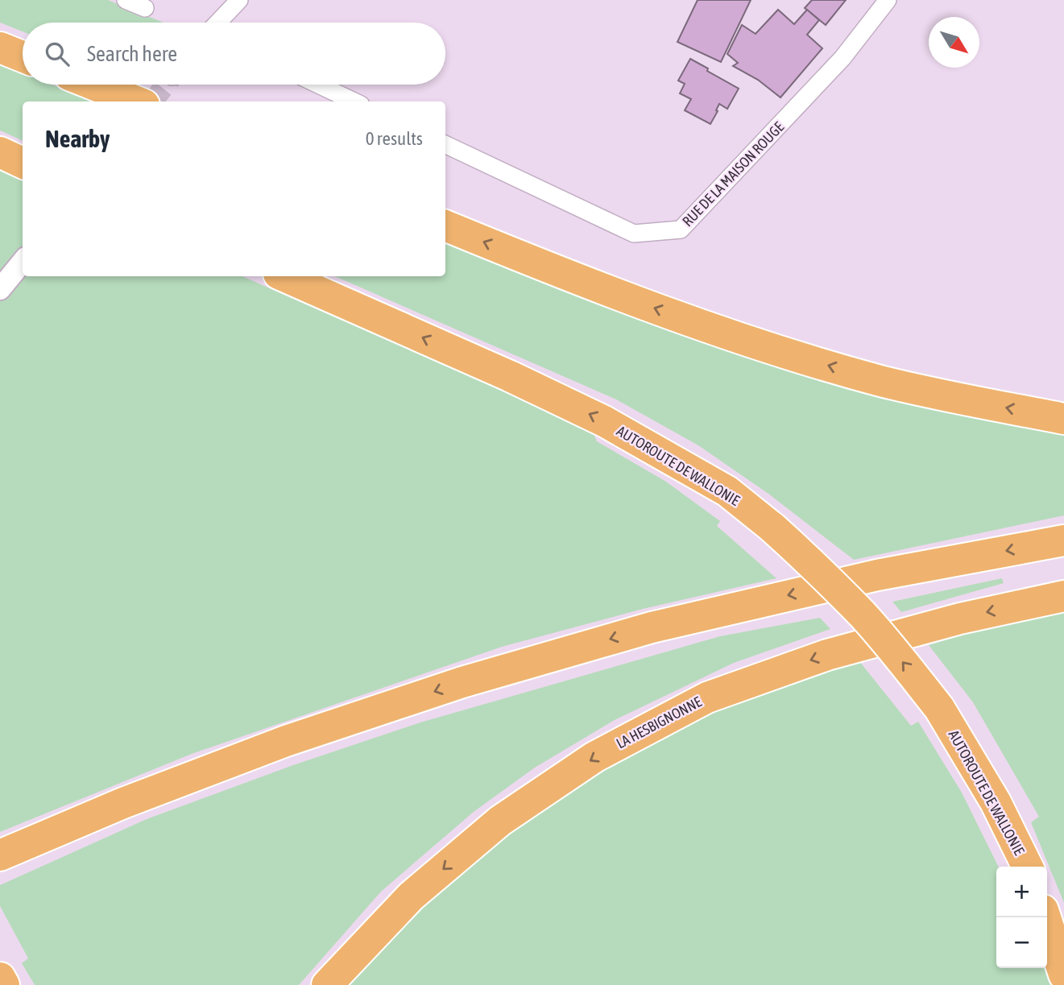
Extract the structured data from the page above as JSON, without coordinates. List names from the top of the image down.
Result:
{
  "streets": {
    "highway": ["AUTOROUTE DE WALLONIE", "LA HESBIGNONNE"],
    "street": ["RUE DE LA MAISON ROUGE"]
  },
  "north": "bottom right",
  "page": {
    "search": "Search here",
    "heading": ["Nearby", "0 results"],
    "map_buttons": ["+", "−"]
  }
}
